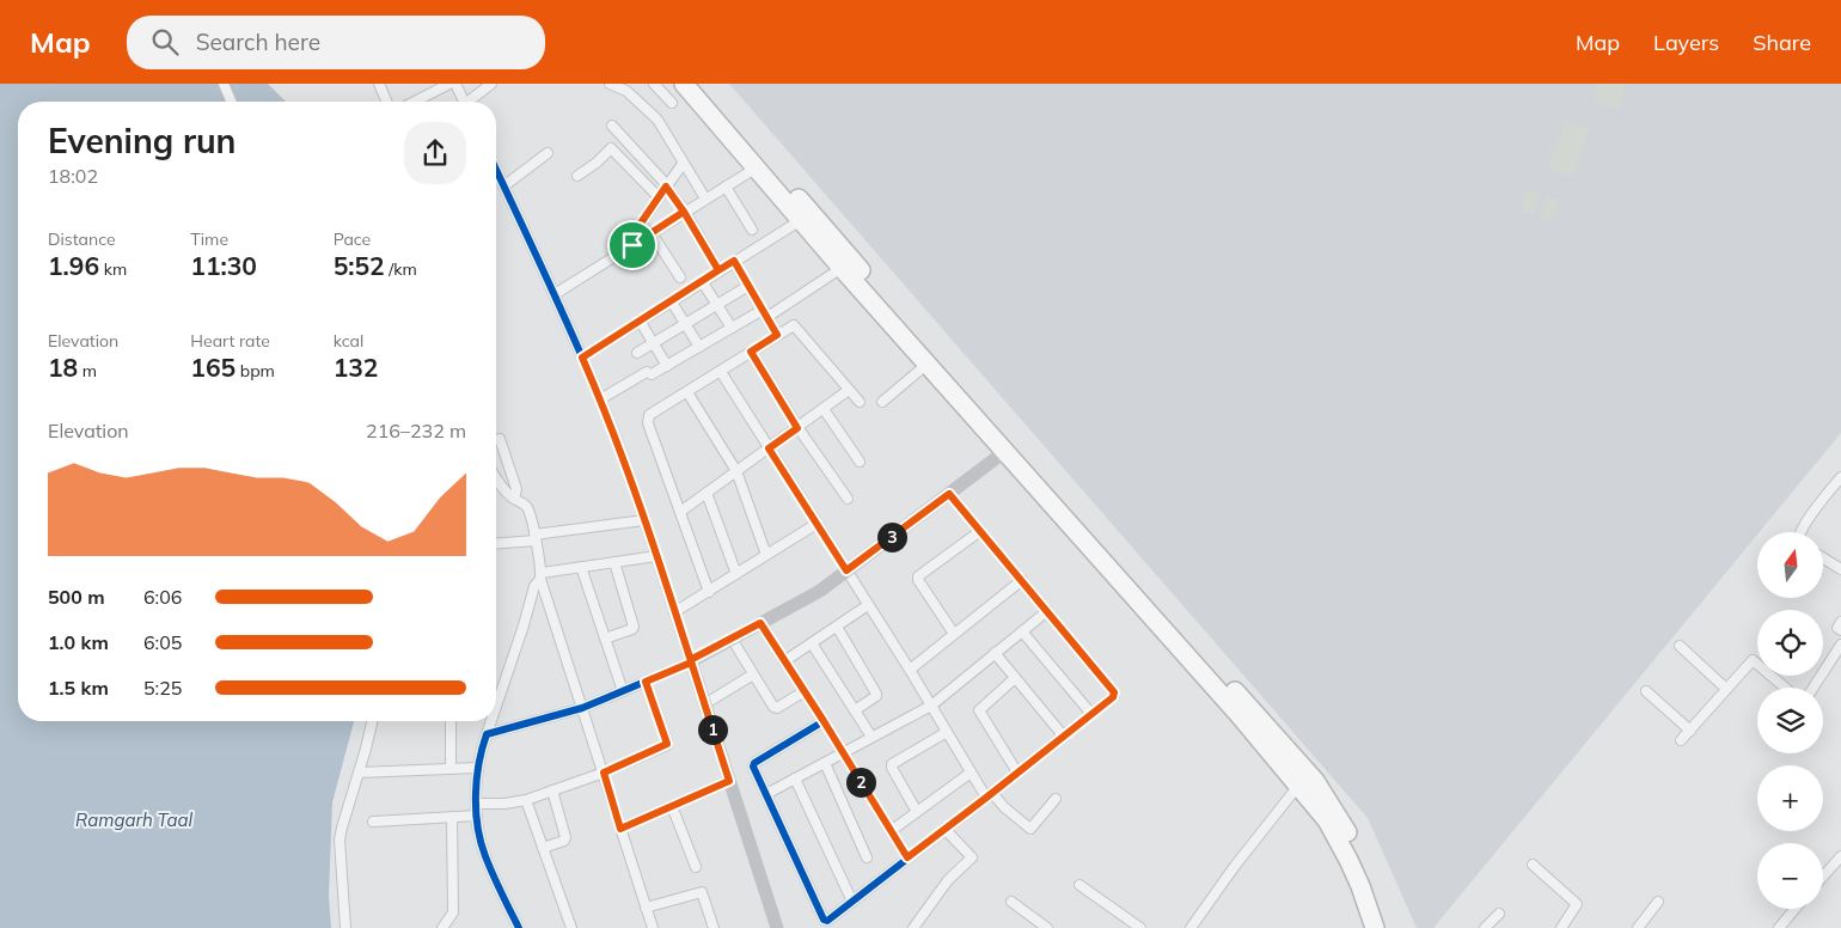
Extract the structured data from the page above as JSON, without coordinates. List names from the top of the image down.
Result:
{
  "water": ["Ramgarh Taal"],
  "north": "top",
  "page": {
    "header": "Map",
    "search": "Search here",
    "nav": ["Map", "Layers", "Share"],
    "heading": ["Evening run", "18:02"],
    "stats": [
      ["Distance", "1.96 km"],
      ["Time", "11:30"],
      ["Pace", "5:52 /km"],
      ["Elevation", "18 m"],
      ["Heart rate", "165 bpm"],
      ["kcal", "132"]
    ],
    "chart": ["Elevation", "216–232 m"],
    "pins": ["3", "1", "2"],
    "map_buttons": ["+", "−"],
    "list": [
      {
        "name": "500 m",
        "note": "6:06"
      },
      {
        "name": "1.0 km",
        "note": "6:05"
      },
      {
        "name": "1.5 km",
        "note": "5:25"
      }
    ]
  }
}
